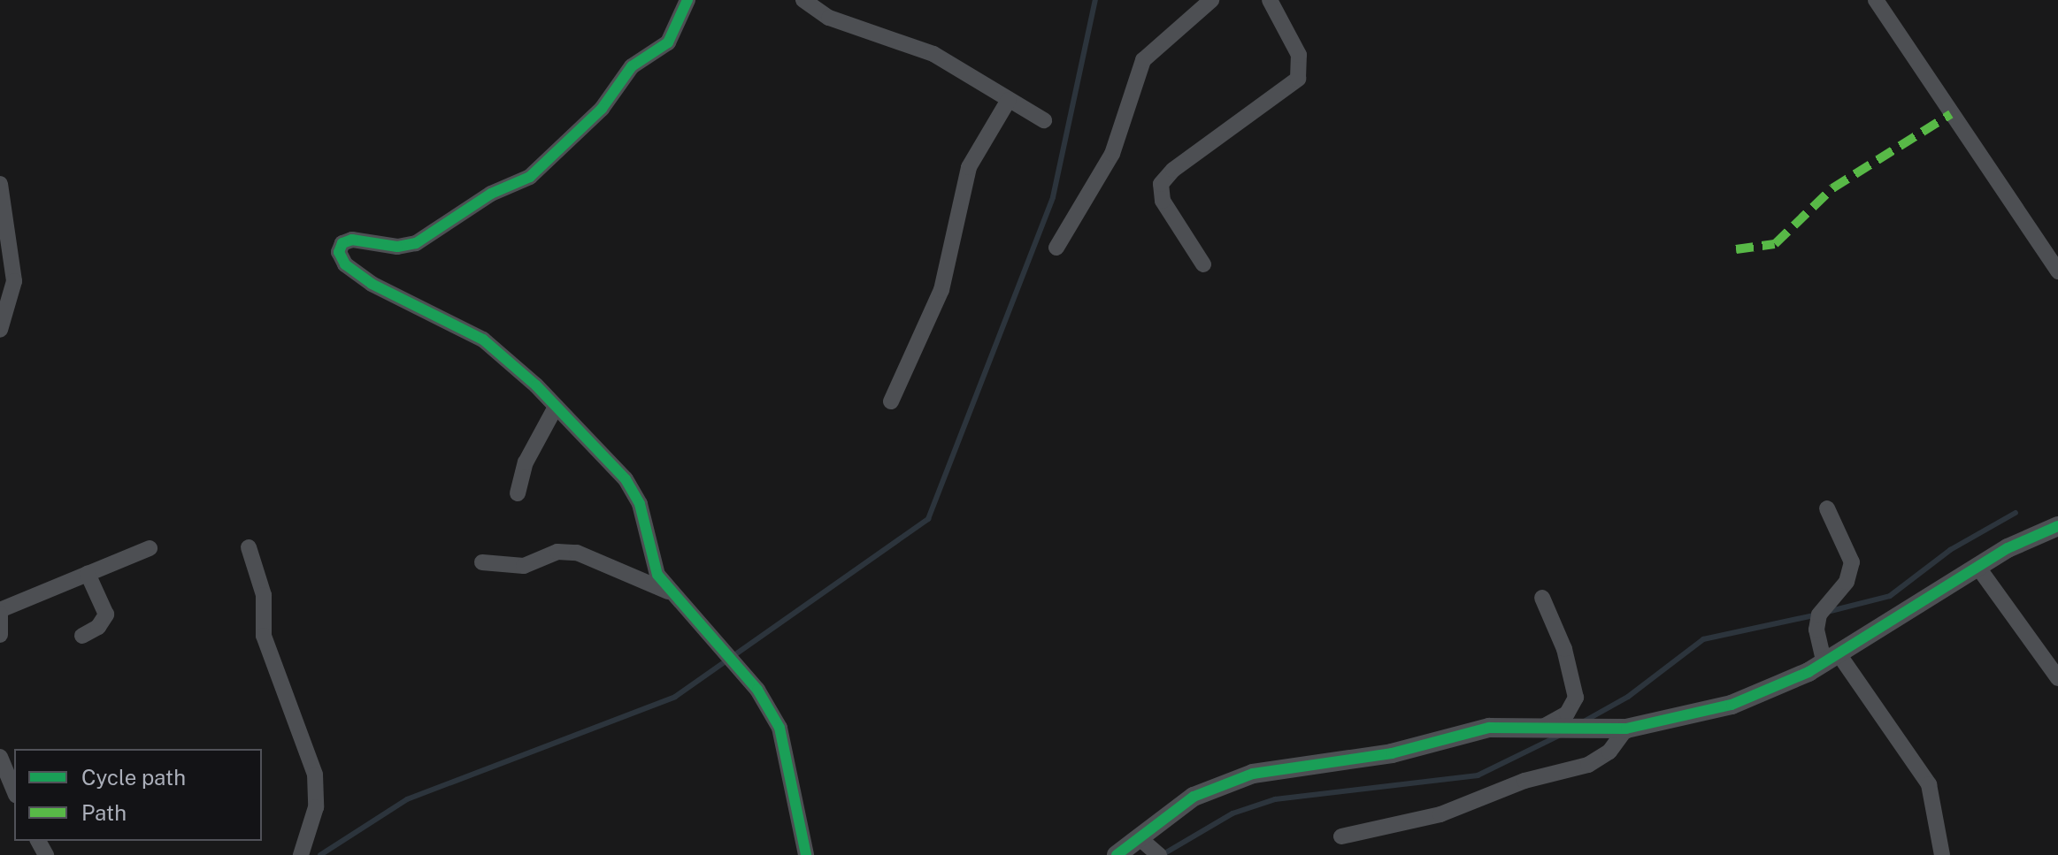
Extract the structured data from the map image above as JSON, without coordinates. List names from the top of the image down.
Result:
{
  "legend": ["Cycle path", "Path"]
}
